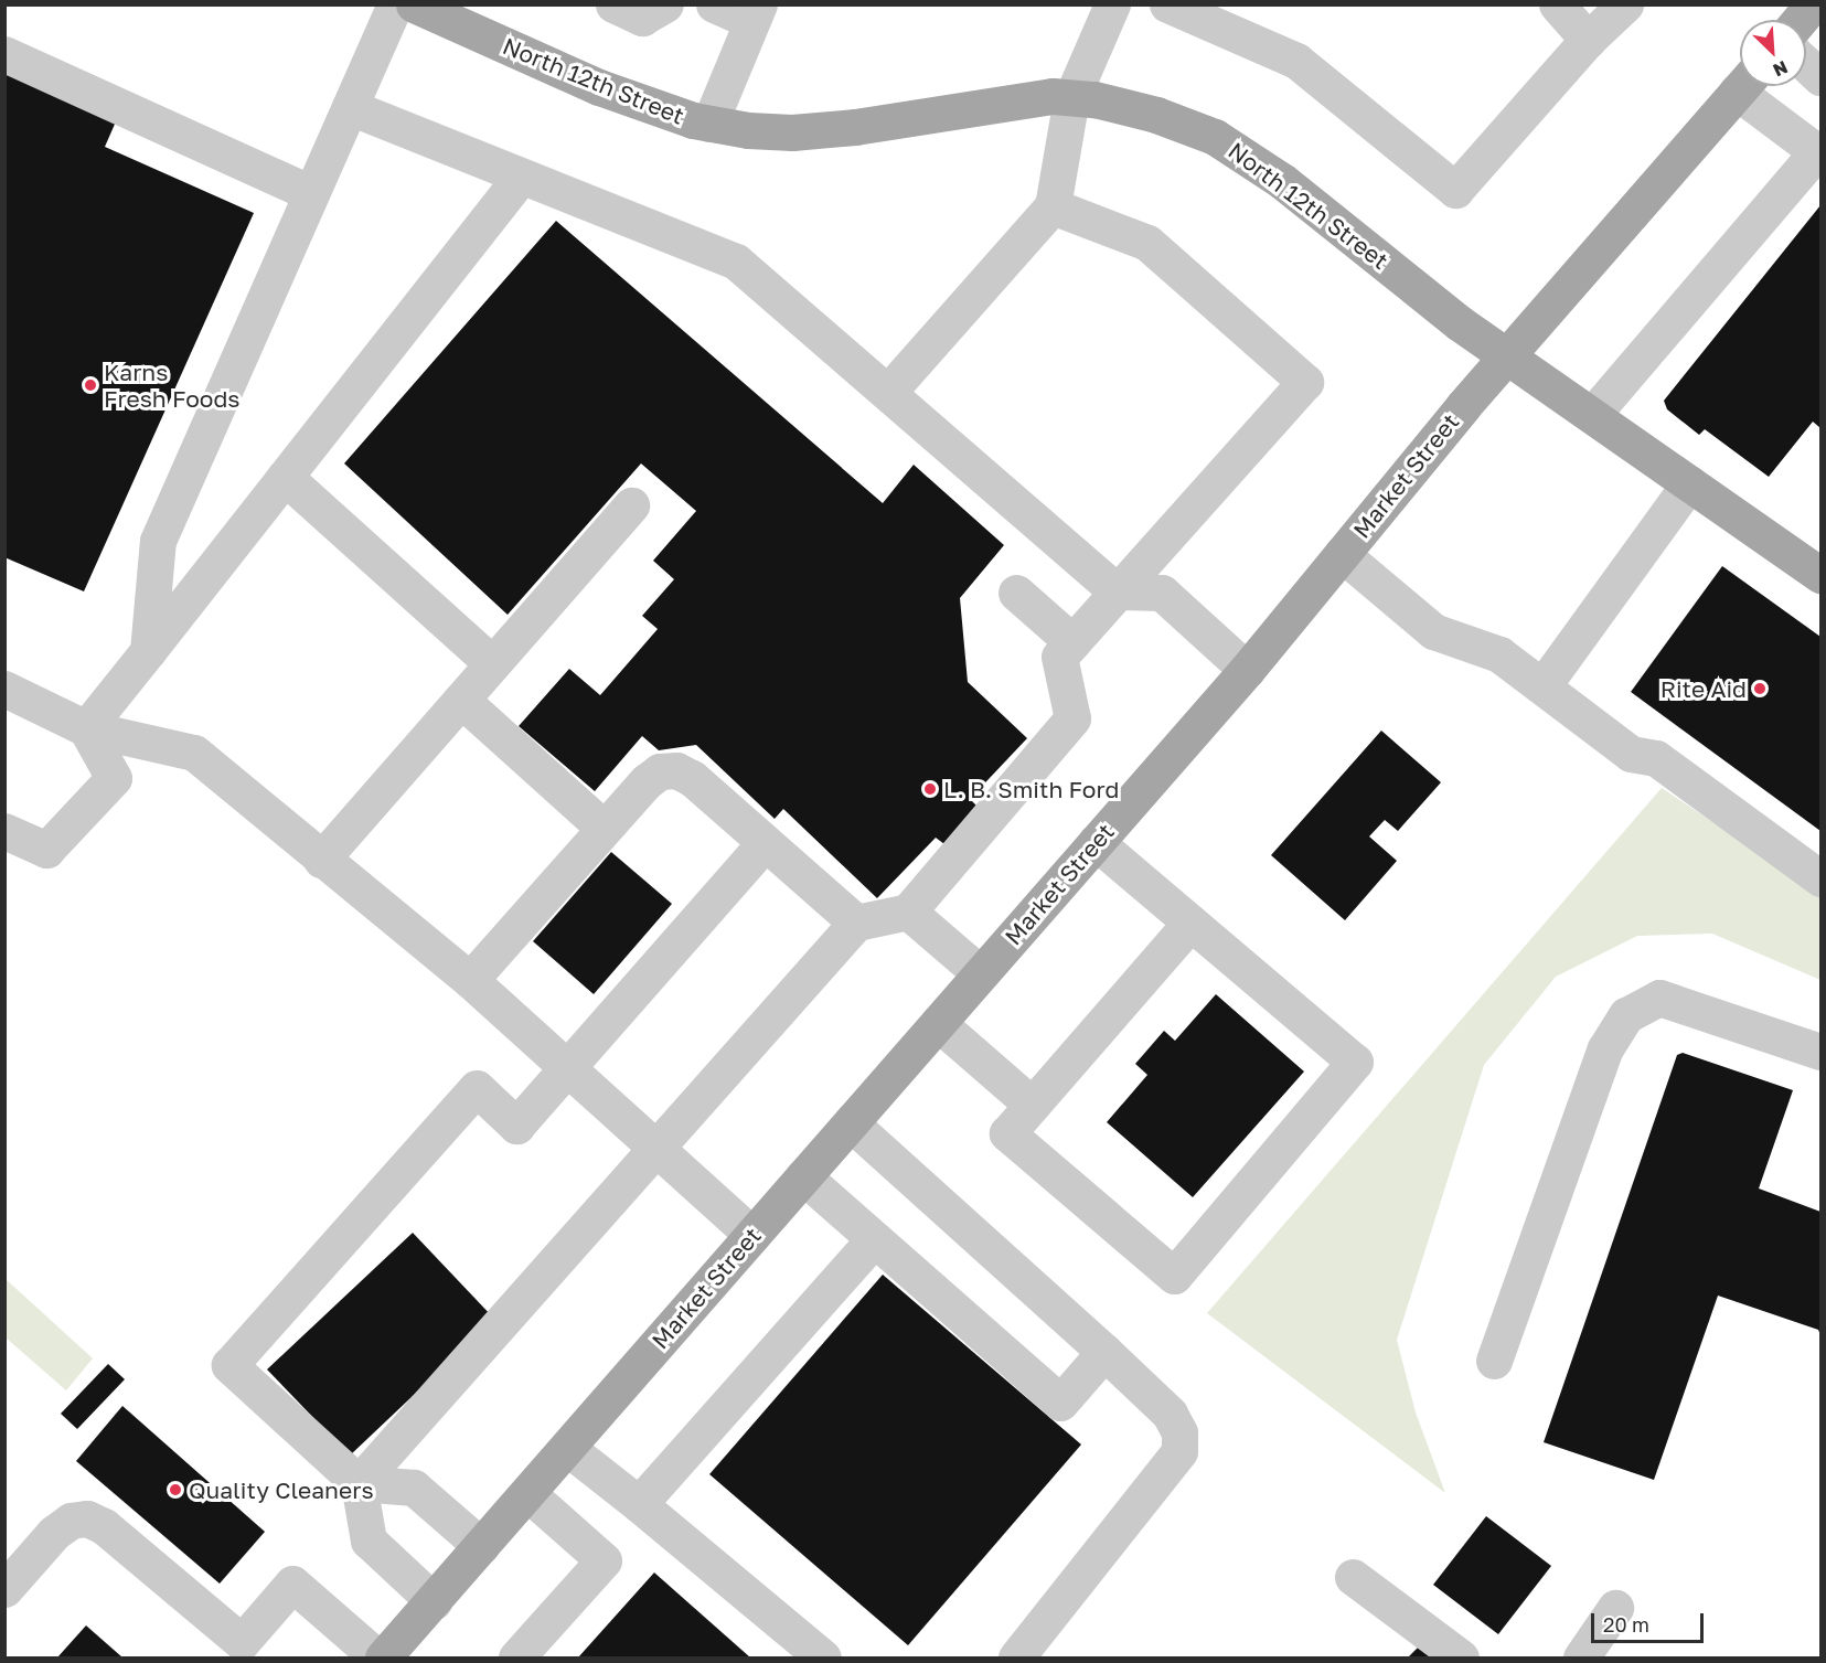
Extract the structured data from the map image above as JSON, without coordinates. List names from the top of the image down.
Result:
{
  "streets": {
    "main road": ["North 12th Street", "Market Street"]
  },
  "crossings": [
    ["North 12th Street", "Market Street"]
  ],
  "places": [
    "Karns Fresh Foods",
    "Rite Aid",
    "L. B. Smith Ford",
    "Quality Cleaners"
  ],
  "scale_bar": "20 m",
  "north": "bottom right"
}
